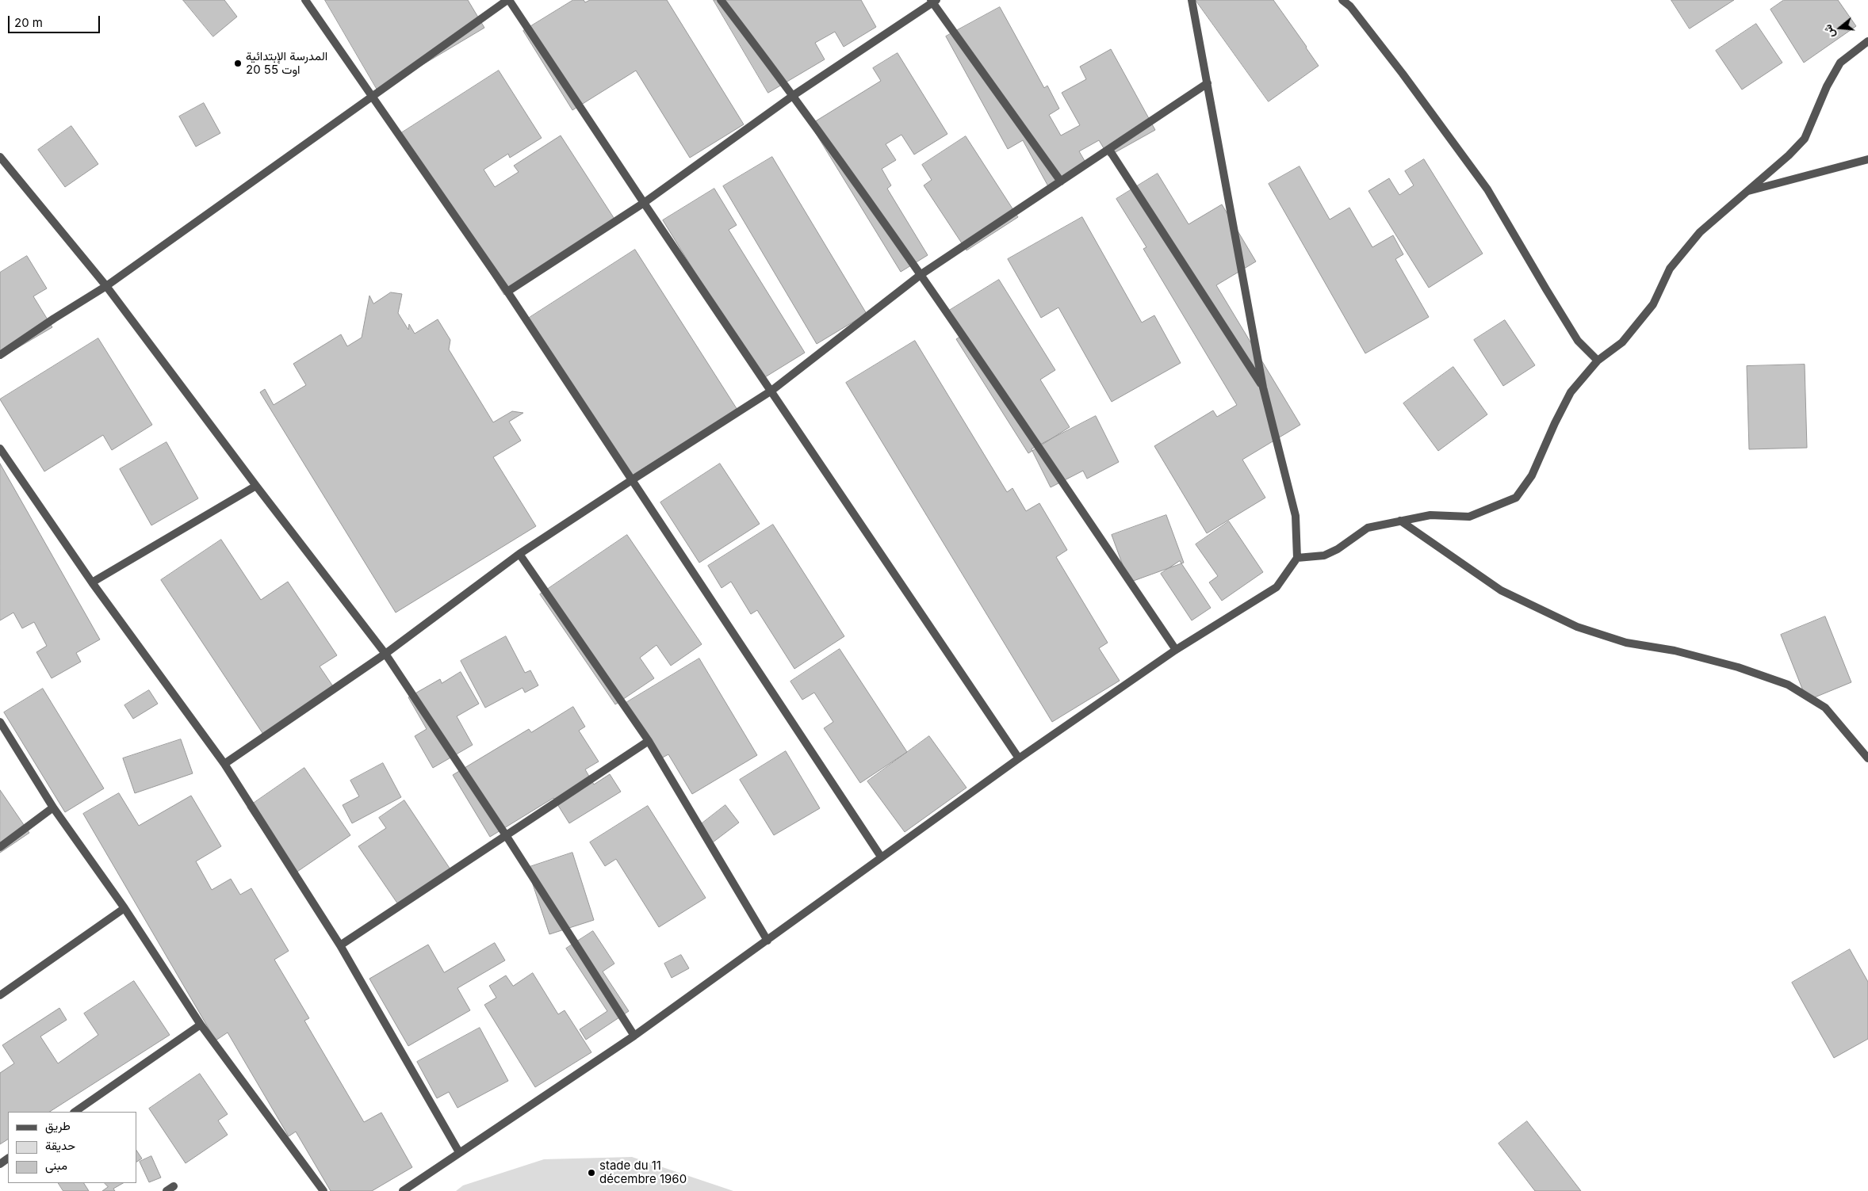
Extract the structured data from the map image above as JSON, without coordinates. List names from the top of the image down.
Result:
{
  "places": ["المدرسة الإبتدائية 20 اوت 55", "stade du 11 décembre 1960"],
  "legend": ["طريق", "حديقة", "مبنى"],
  "scale_bar": "20 m",
  "north": "left"
}
